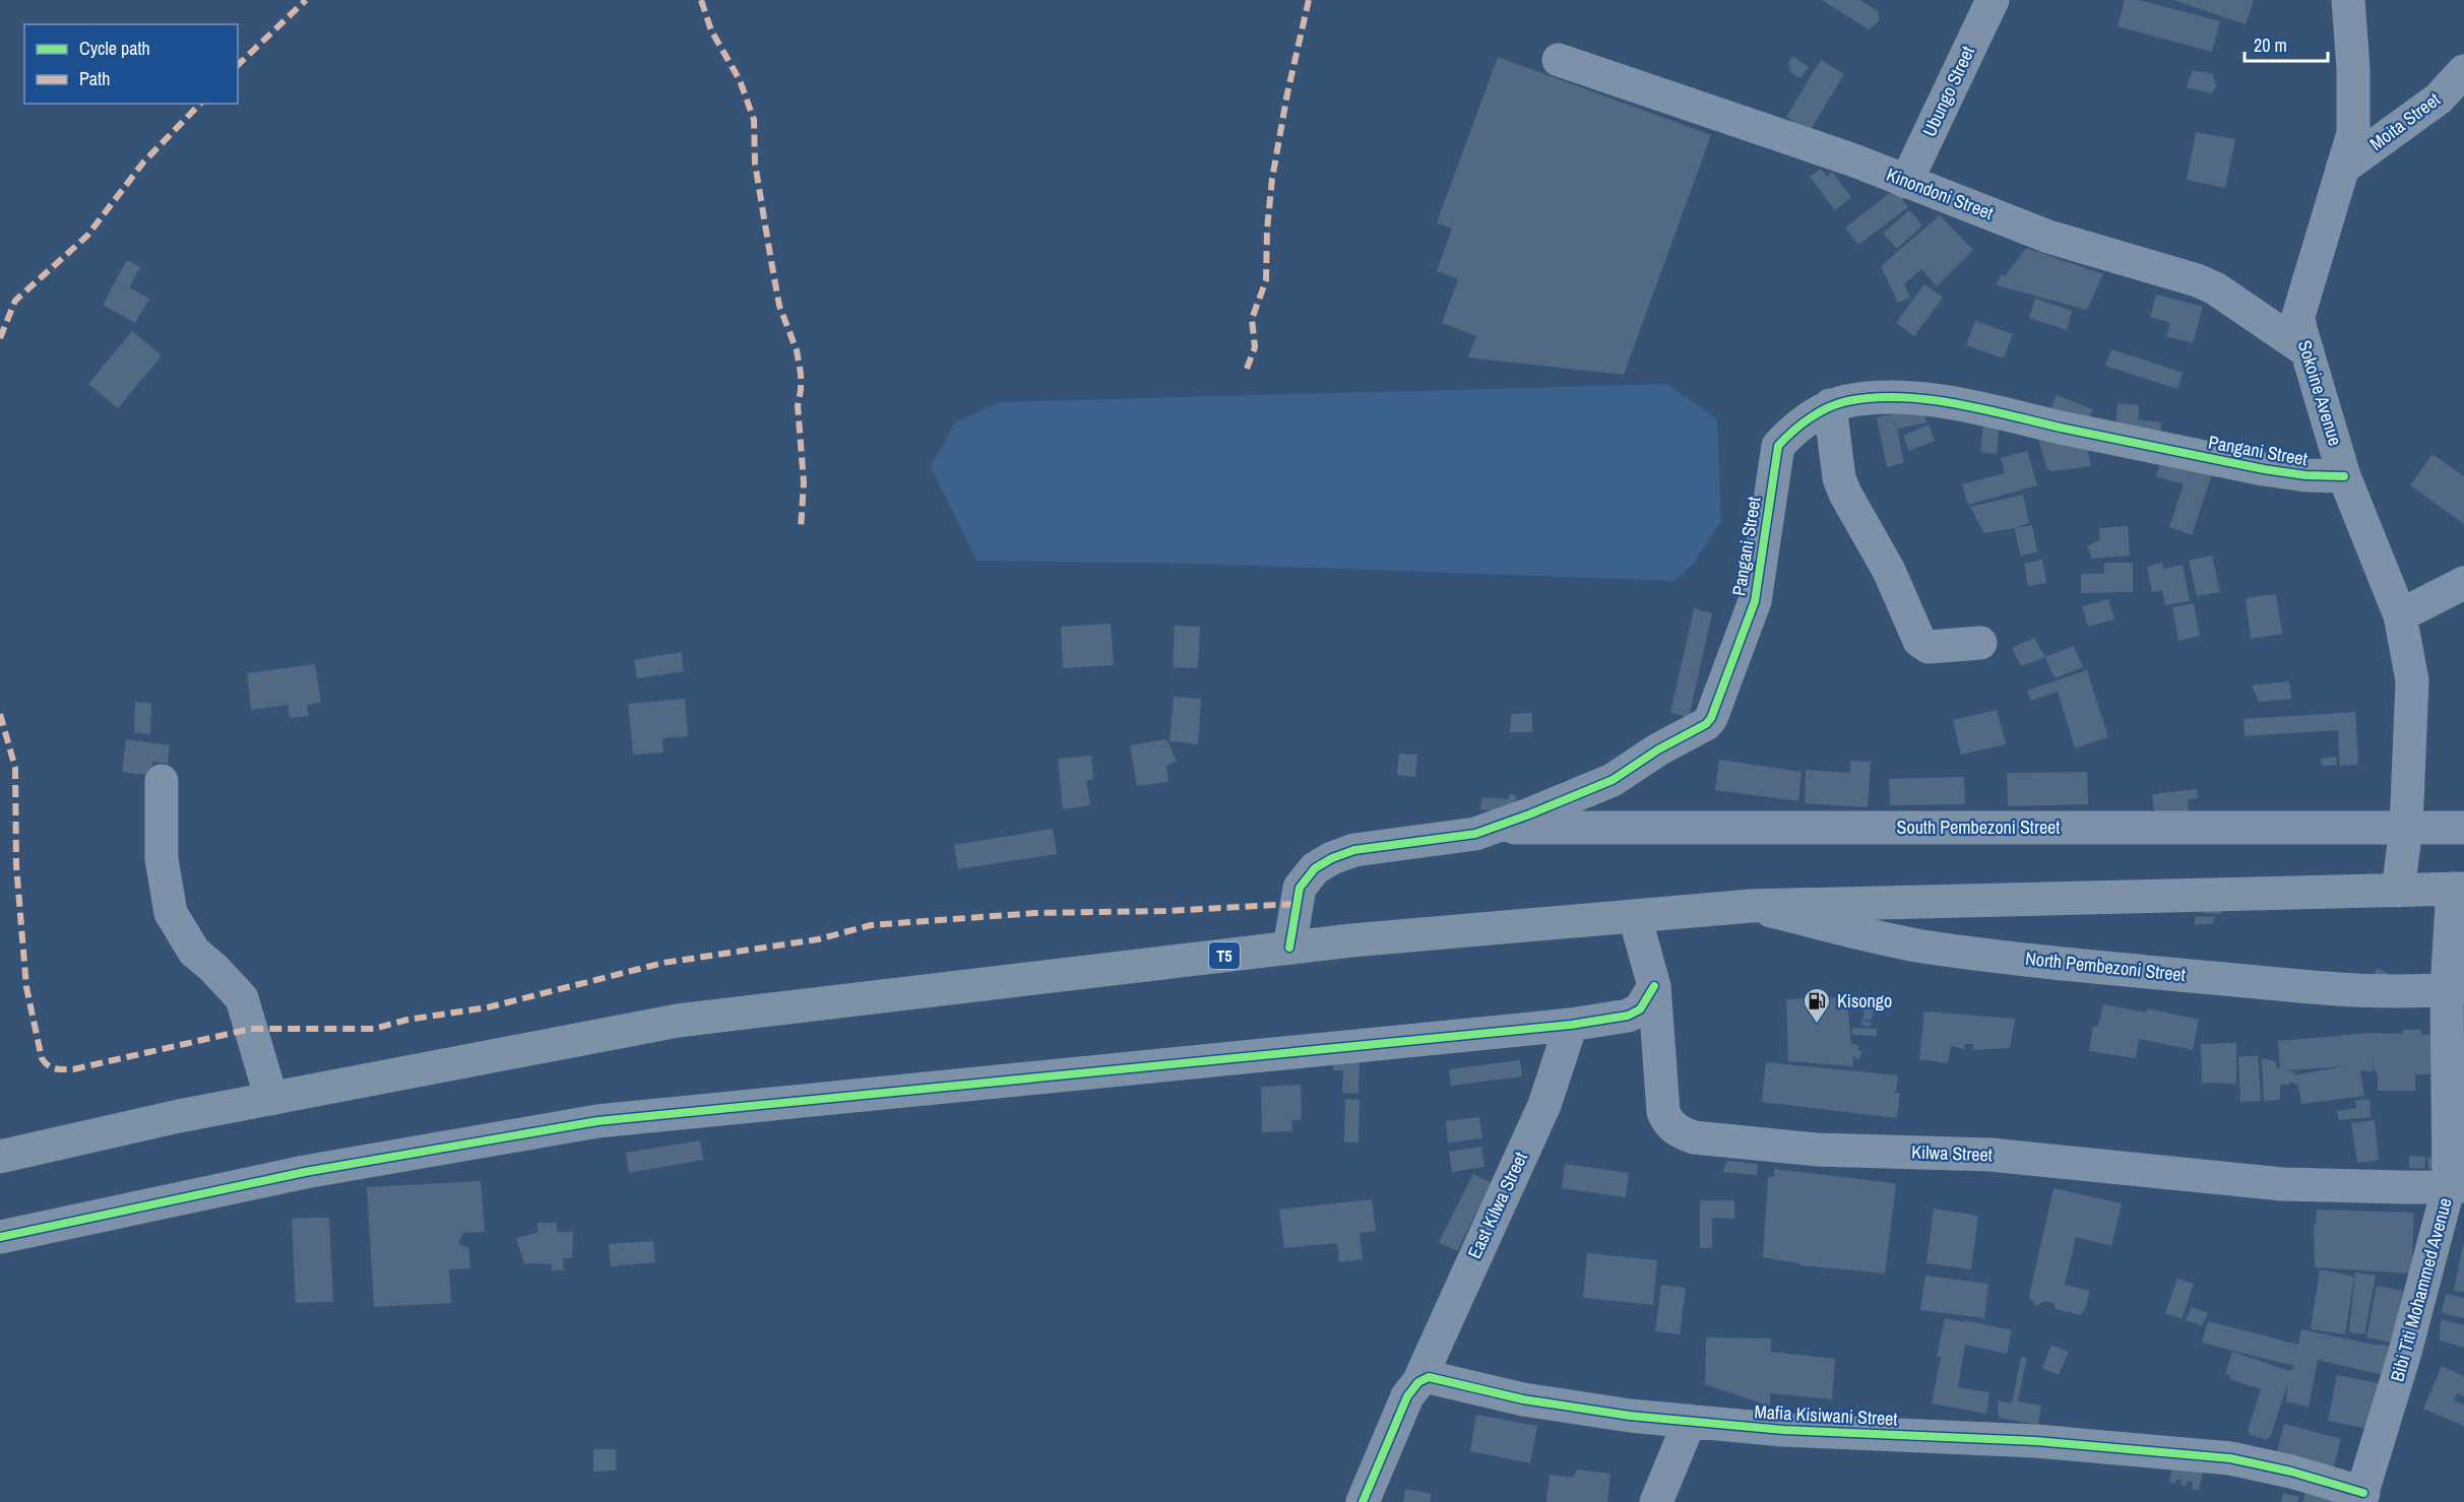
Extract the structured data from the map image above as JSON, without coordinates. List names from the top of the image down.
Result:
{
  "streets": {
    "highway": ["T5"],
    "street": [
      "Ubungo Street",
      "Moita Street",
      "Kinondoni Street",
      "Sokoine Avenue",
      "Pangani Street",
      "South Pembezoni Street",
      "North Pembezoni Street",
      "Kilwa Street",
      "East Kilwa Street",
      "Bibi Titi Mohammed Avenue",
      "Mafia Kisiwani Street"
    ]
  },
  "crossings": [
    ["Ubungo Street", "Kinondoni Street"],
    ["Moita Street", "Sokoine Avenue"],
    ["Kinondoni Street", "Sokoine Avenue"],
    ["Sokoine Avenue", "Pangani Street"],
    ["Sokoine Avenue", "South Pembezoni Street"],
    ["Sokoine Avenue", "T5"],
    ["Pangani Street", "South Pembezoni Street"],
    ["Pangani Street", "T5"],
    ["T5", "North Pembezoni Street"],
    ["T5", "Kilwa Street"],
    ["T5", "Bibi Titi Mohammed Avenue"],
    ["North Pembezoni Street", "Bibi Titi Mohammed Avenue"],
    ["Kilwa Street", "Bibi Titi Mohammed Avenue"],
    ["East Kilwa Street", "Mafia Kisiwani Street"],
    ["Bibi Titi Mohammed Avenue", "Mafia Kisiwani Street"]
  ],
  "places": {
    "fuel station": ["Kisongo"]
  },
  "legend": ["Cycle path", "Path"],
  "scale_bar": "20 m"
}
